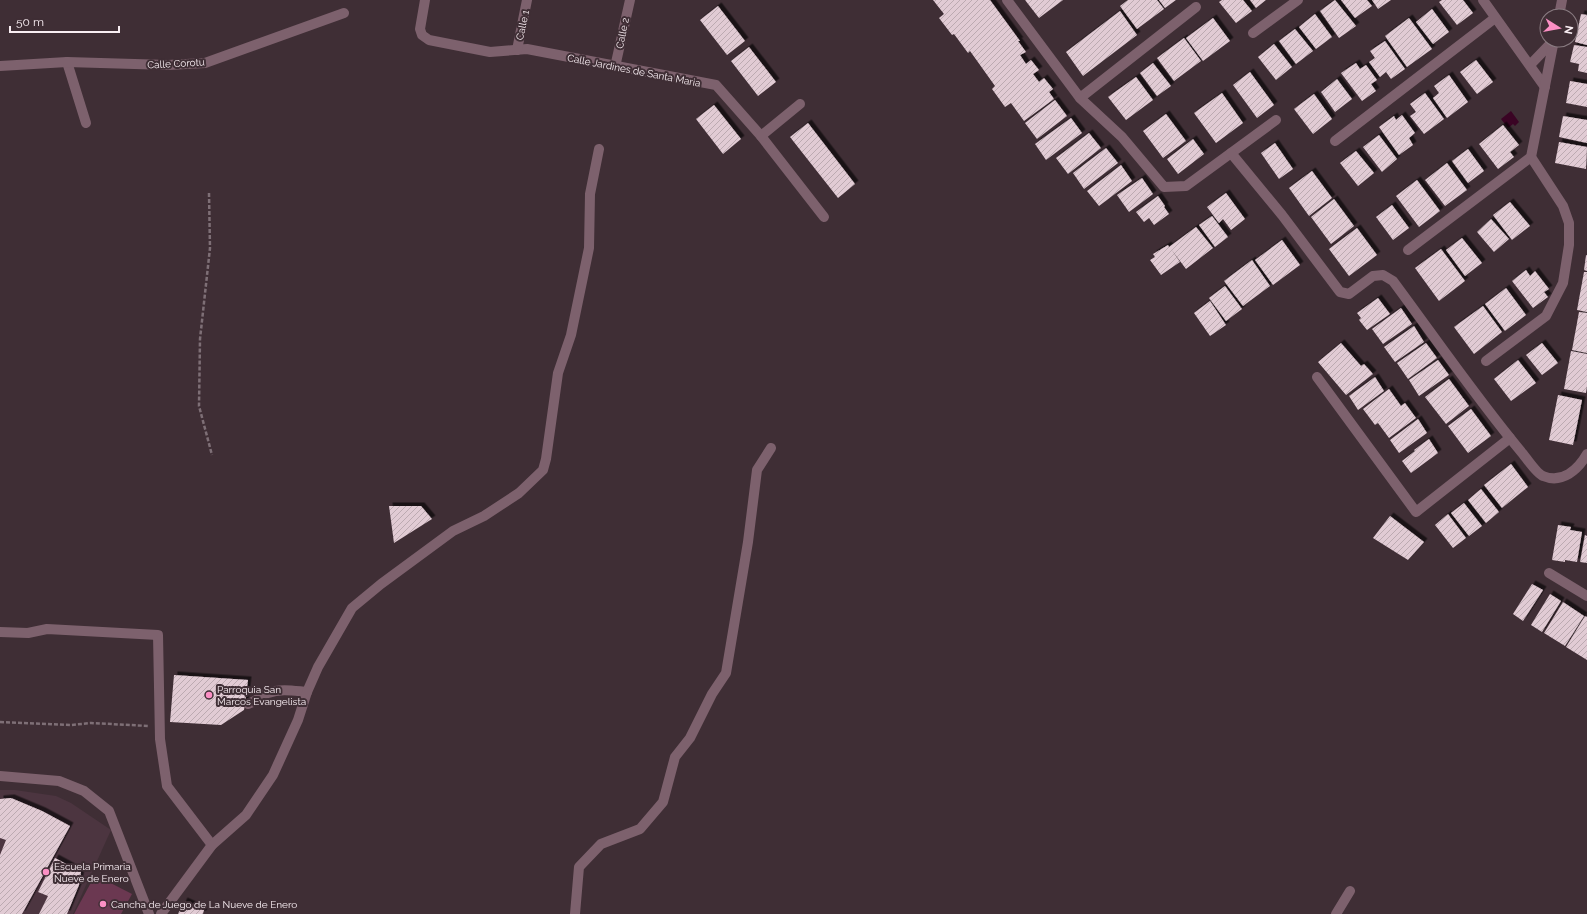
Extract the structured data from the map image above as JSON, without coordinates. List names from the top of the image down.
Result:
{
  "streets": {
    "street": [
      "Calle 1",
      "Calle 2",
      "Calle Corotu",
      "Calle Jardines de Santa Maria"
    ]
  },
  "crossings": [
    ["Calle 1", "Calle Jardines de Santa Maria"],
    ["Calle 2", "Calle Jardines de Santa Maria"]
  ],
  "places": ["Parroquia San Marcos Evangelista", "Escuela Primaria Nueve de Enero", "Cancha de Juego de La Nueve de Enero"],
  "scale_bar": "50 m",
  "north": "right"
}
